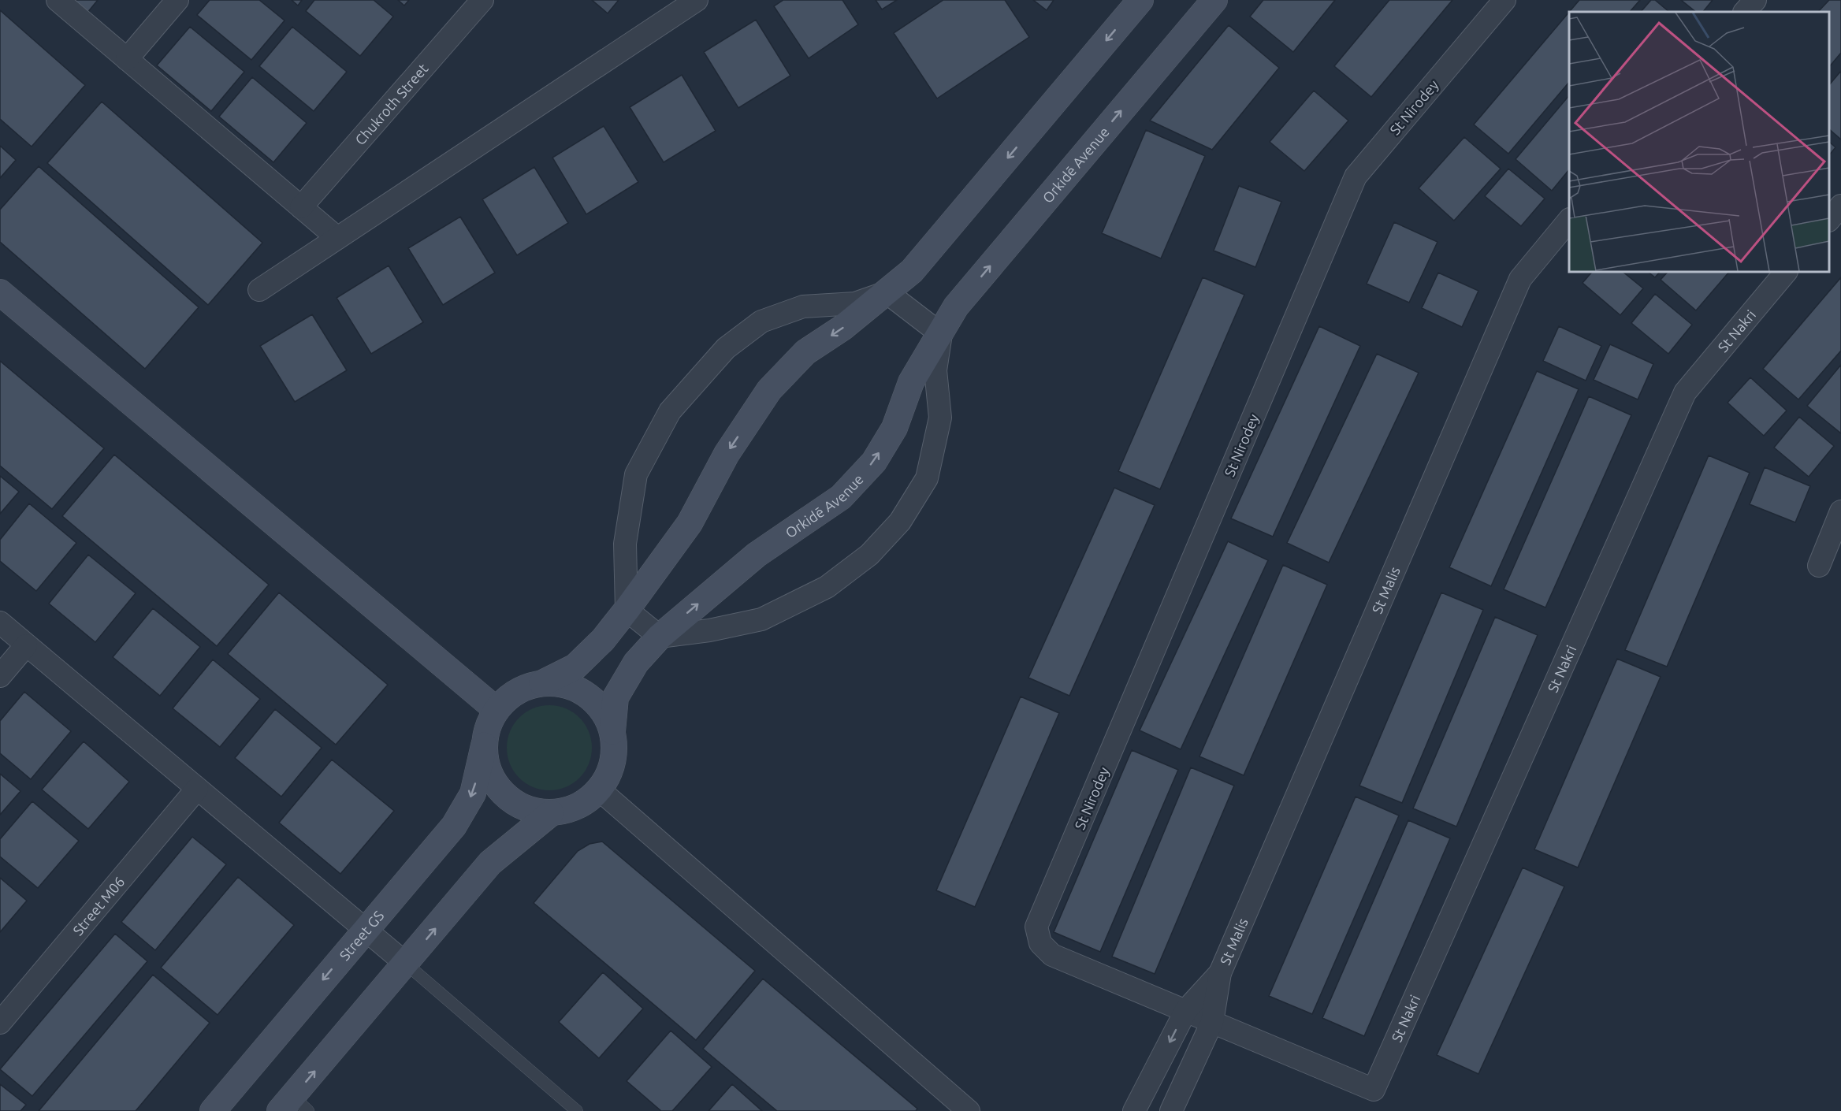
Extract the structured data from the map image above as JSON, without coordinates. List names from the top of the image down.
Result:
{
  "streets": {
    "street": [
      "Chukroth Street",
      "St Nirodey",
      "Orkidē Avenue",
      "St Nakri",
      "St Malis",
      "Street M06",
      "Street GS"
    ]
  },
  "crossings": [
    ["Orkidē Avenue", "Street GS"]
  ]
}
